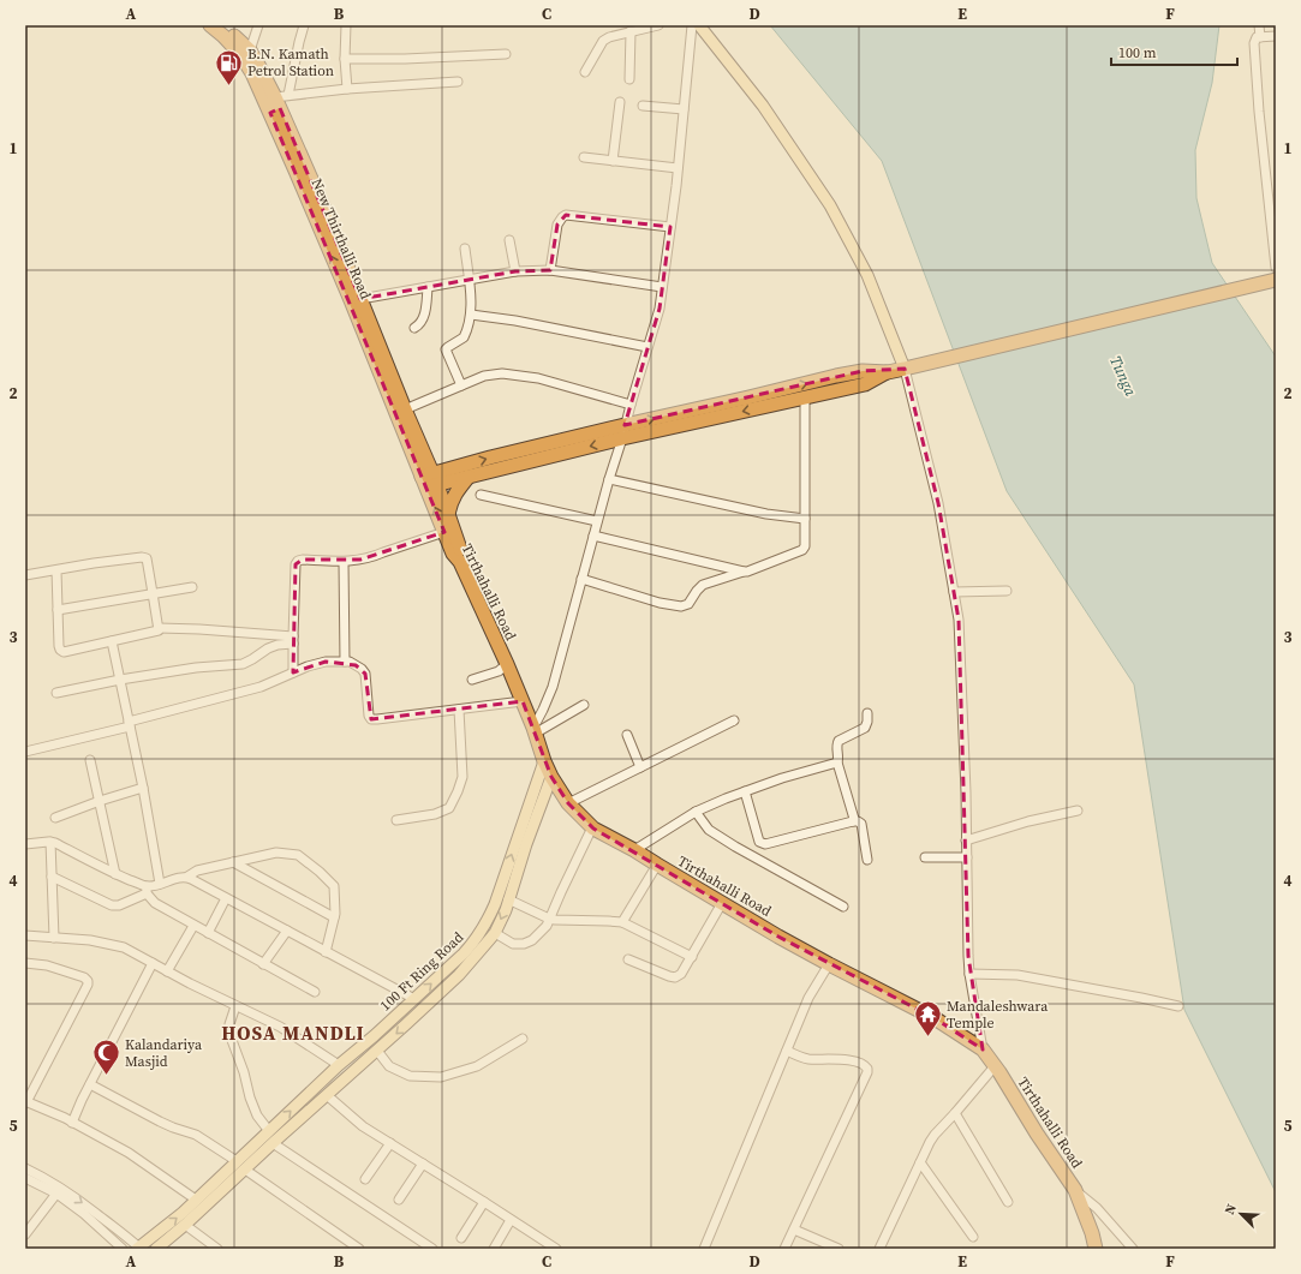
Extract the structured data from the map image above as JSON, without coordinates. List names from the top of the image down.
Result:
{
  "streets": {
    "highway": ["New Thirthalli Road", "Tirthahalli Road"],
    "main road": ["100 Ft Ring Road"]
  },
  "crossings": [
    ["New Thirthalli Road", "Tirthahalli Road"],
    ["Tirthahalli Road", "100 Ft Ring Road"]
  ],
  "districts": ["HOSA MANDLI"],
  "water": ["Tunga"],
  "places": {
    "fuel station": ["B.N. Kamath Petrol Station"],
    "temple": ["Mandaleshwara Temple"],
    "mosque": ["Kalandariya Masjid"]
  },
  "scale_bar": "100 m",
  "north": "top left",
  "grid": {
    "columns": [
      "A",
      "B",
      "C",
      "D",
      "E",
      "F"
    ],
    "rows": [
      "1",
      "2",
      "3",
      "4",
      "5"
    ]
  }
}
